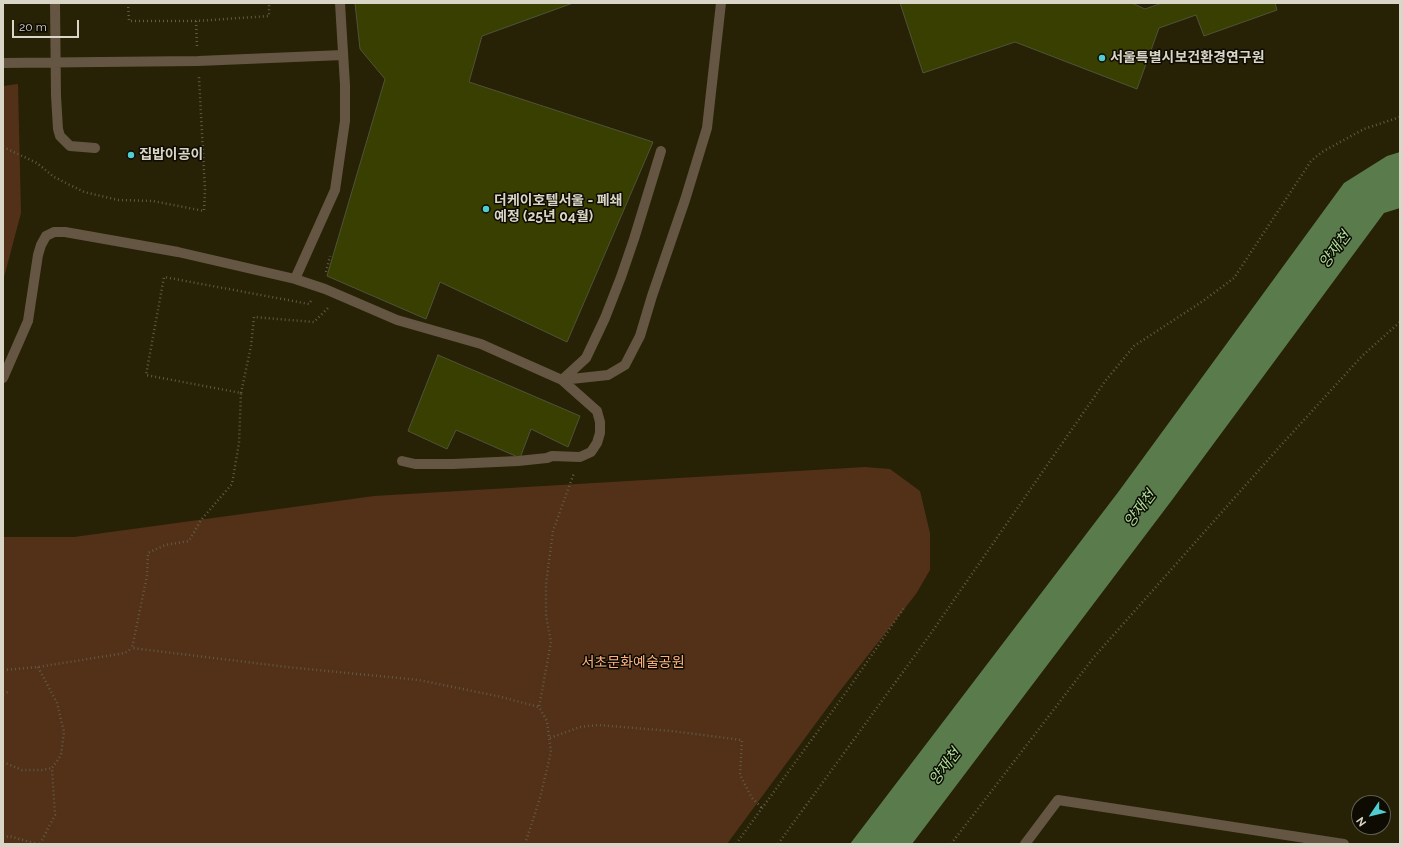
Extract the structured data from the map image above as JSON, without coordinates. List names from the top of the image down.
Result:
{
  "water": ["양재천"],
  "parks": ["서초문화예술공원"],
  "places": ["서울특별시보건환경연구원", "집밥이공이", "더케이호텔서울 - 폐쇄 예정 (25년 04월)"],
  "scale_bar": "20 m",
  "north": "bottom left"
}
